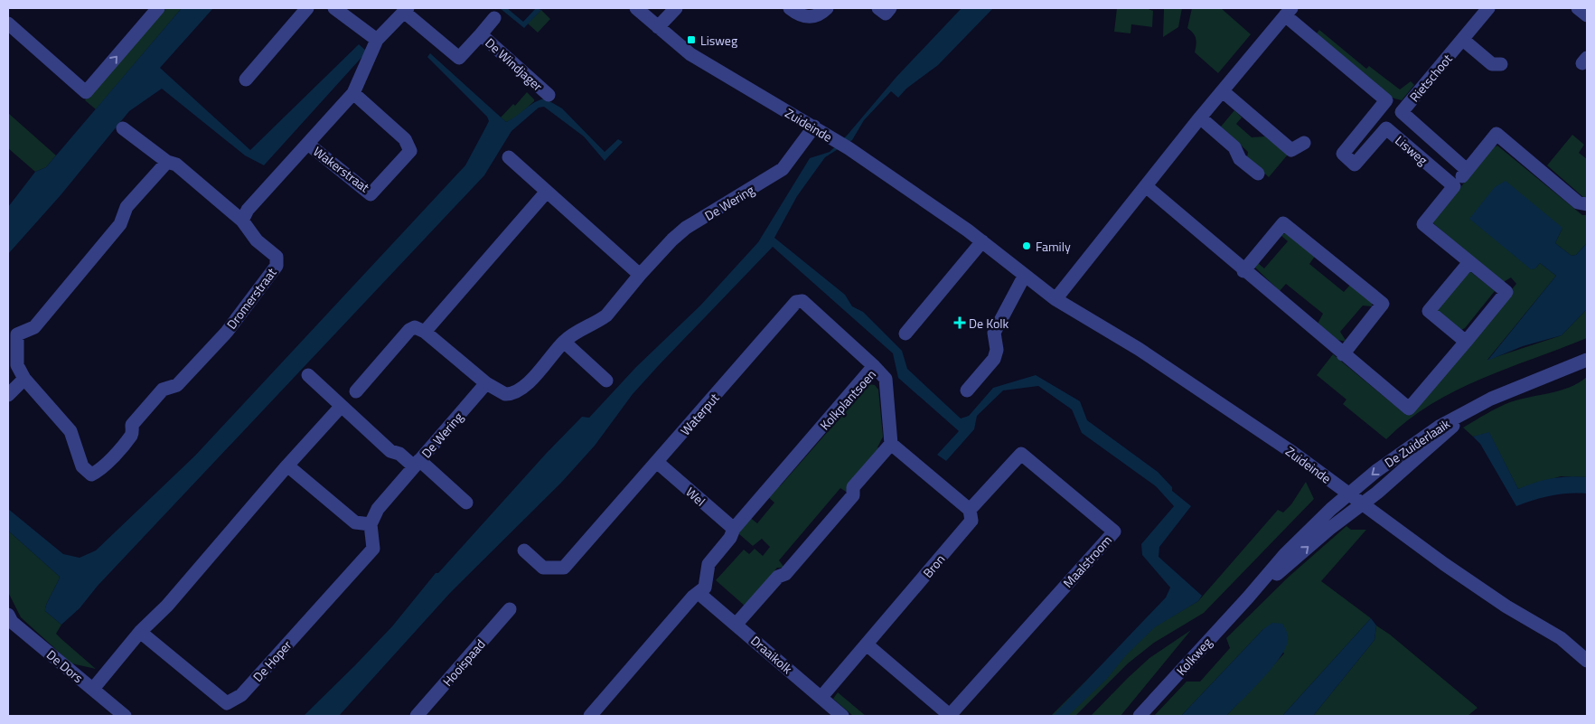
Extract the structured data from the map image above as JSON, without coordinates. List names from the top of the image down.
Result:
{
  "streets": {
    "street": [
      "De Windjager",
      "Rietschoot",
      "Zuideinde",
      "Lisweg",
      "Wakerstraat",
      "De Wering",
      "Dromerstraat",
      "Kolkplantsoen",
      "Waterput",
      "De Zuiderlaaik",
      "Wel",
      "Maalstroom",
      "Bron",
      "Draaikolk",
      "Kolkweg",
      "De Hoper",
      "Hooispaad",
      "De Dors"
    ]
  },
  "crossings": [
    ["De Windjager", "Wakerstraat"],
    ["Zuideinde", "De Wering"],
    ["Zuideinde", "De Zuiderlaaik"],
    ["Zuideinde", "Kolkweg"],
    ["Wakerstraat", "Dromerstraat"],
    ["Kolkplantsoen", "Waterput"],
    ["Kolkplantsoen", "Wel"],
    ["Waterput", "Wel"],
    ["De Zuiderlaaik", "Kolkweg"],
    ["Maalstroom", "Bron"],
    ["Bron", "Draaikolk"]
  ],
  "places": {
    "transit": ["Lisweg"],
    "other": ["Family"],
    "health": ["De Kolk"]
  }
}
